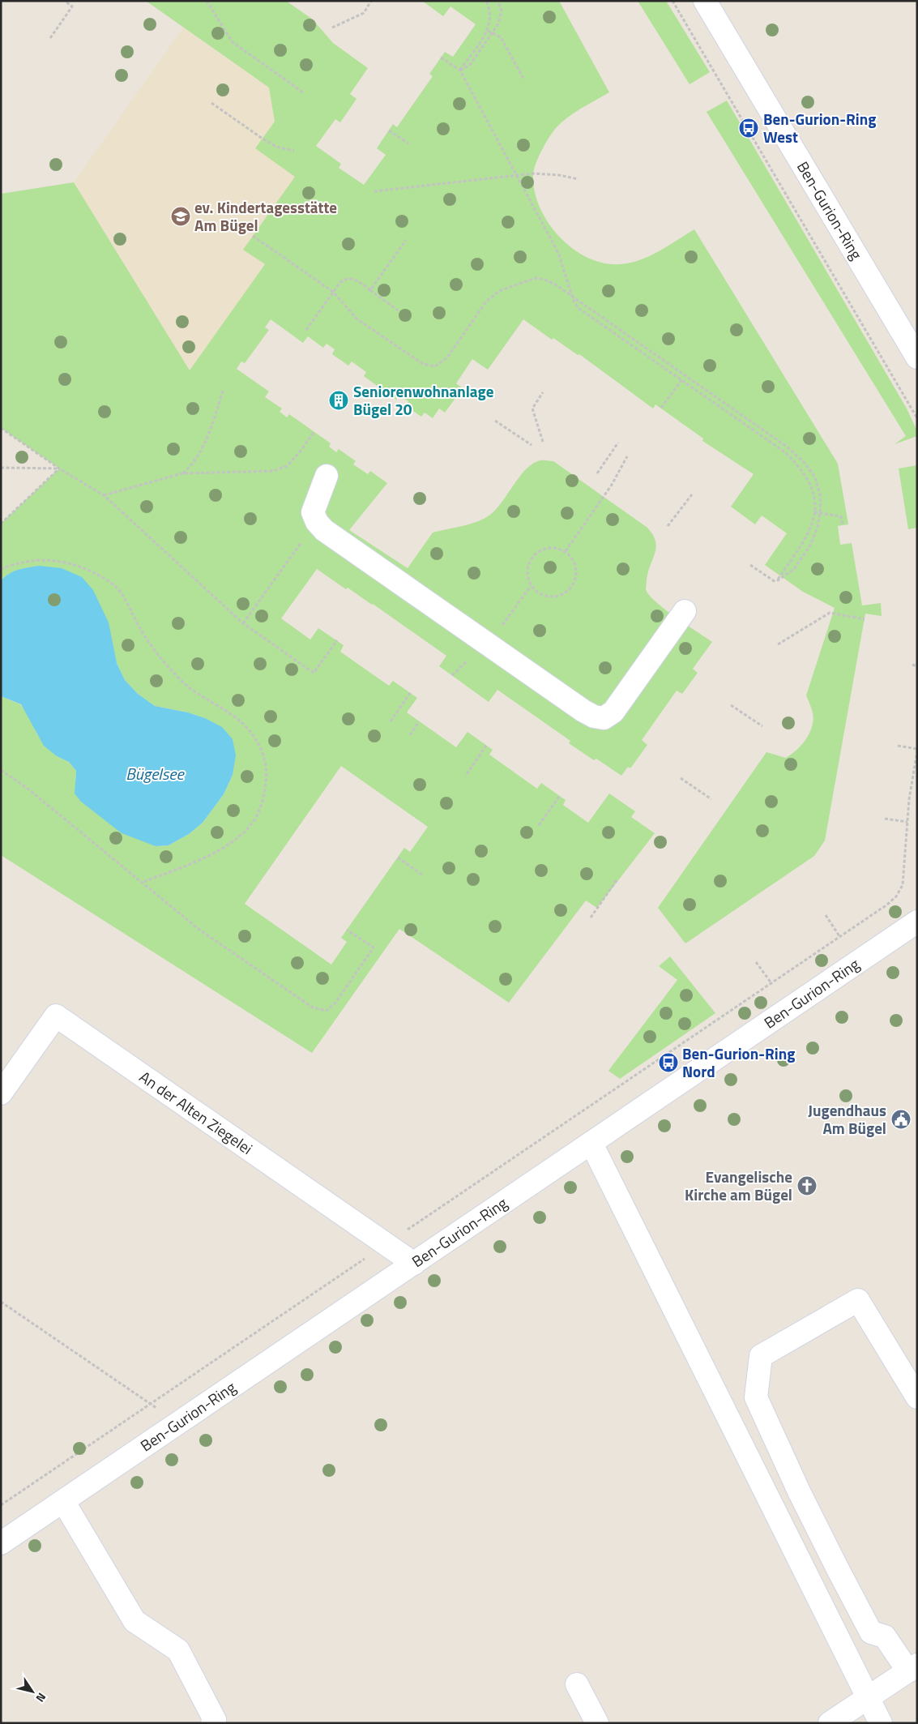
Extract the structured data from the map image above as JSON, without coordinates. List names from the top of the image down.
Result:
{
  "streets": {
    "street": ["Ben-Gurion-Ring", "An der Alten Ziegelei"]
  },
  "crossings": [
    ["Ben-Gurion-Ring", "An der Alten Ziegelei"]
  ],
  "water": ["Bügelsee"],
  "places": {
    "bus stop": ["Ben-Gurion-Ring West", "Ben-Gurion-Ring Nord"],
    "school or university": ["ev. Kindertagesstätte Am Bügel"],
    "building": ["Seniorenwohnanlage Bügel 20"],
    "public building": ["Jugendhaus Am Bügel"],
    "church": ["Evangelische Kirche am Bügel"]
  },
  "north": "bottom right"
}
